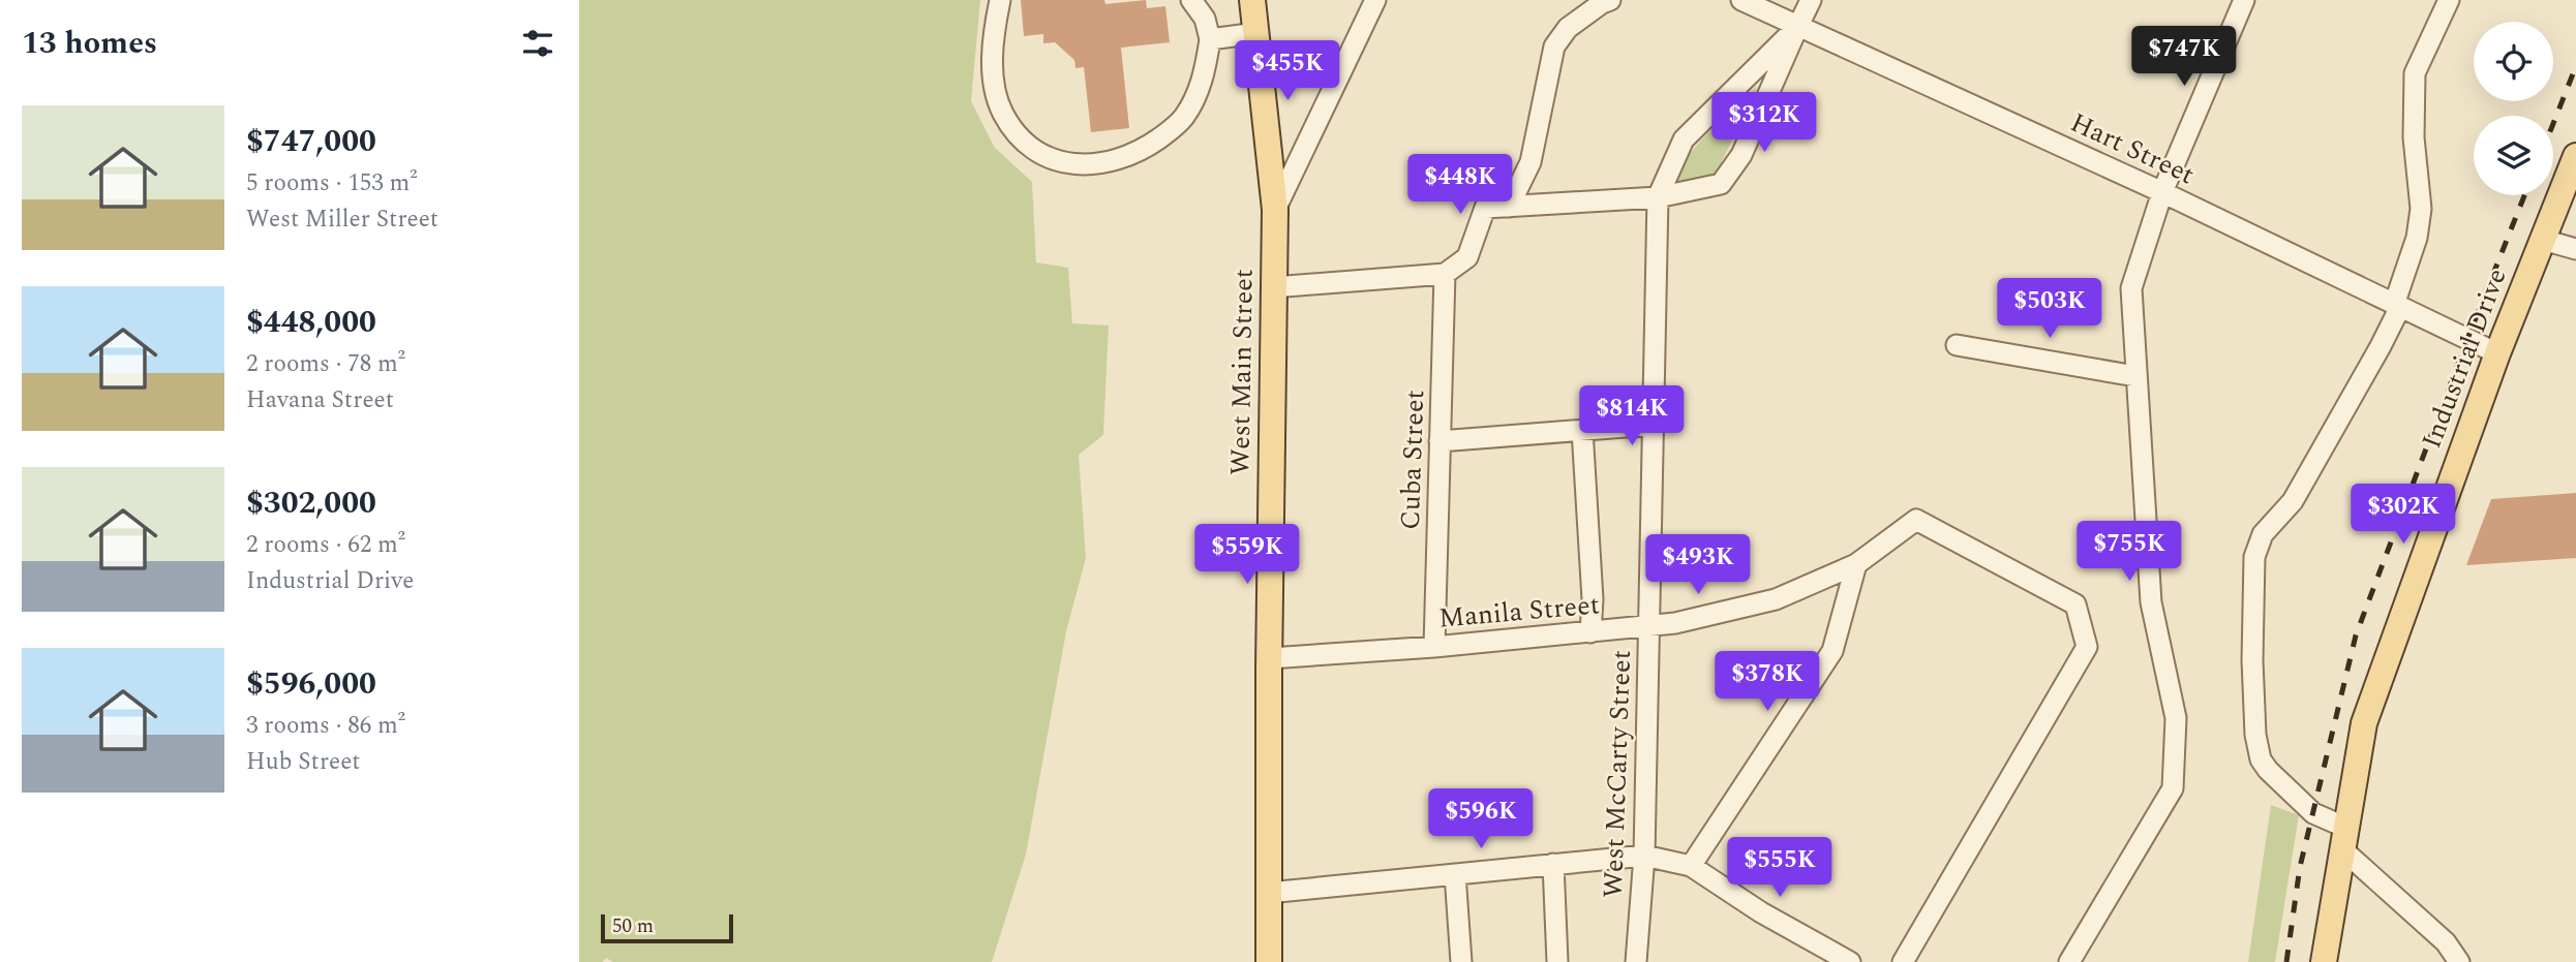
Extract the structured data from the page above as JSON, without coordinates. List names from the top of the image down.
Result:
{
  "streets": {
    "main road": ["Industrial Drive", "West Main Street"],
    "street": [
      "Hart Street",
      "Cuba Street",
      "Manila Street",
      "West McCarty Street"
    ]
  },
  "crossings": [
    ["Hart Street", "Industrial Drive"],
    ["Hart Street", "West McCarty Street"],
    ["West Main Street", "Manila Street"],
    ["Cuba Street", "Manila Street"],
    ["Manila Street", "West McCarty Street"]
  ],
  "scale_bar": "50 m",
  "page": {
    "heading": "13 homes",
    "price": [
      "$747K",
      "$455K",
      "$312K",
      "$448K",
      "$503K",
      "$814K",
      "$302K",
      "$755K",
      "$559K",
      "$493K",
      "$378K",
      "$596K",
      "$555K"
    ],
    "list": [
      {
        "name": "$747,000",
        "note": "5 rooms · 153 m² · West Miller Street"
      },
      {
        "name": "$448,000",
        "note": "2 rooms · 78 m² · Havana Street"
      },
      {
        "name": "$302,000",
        "note": "2 rooms · 62 m² · Industrial Drive"
      },
      {
        "name": "$596,000",
        "note": "3 rooms · 86 m² · Hub Street"
      }
    ],
    "scale": "50 m"
  }
}
